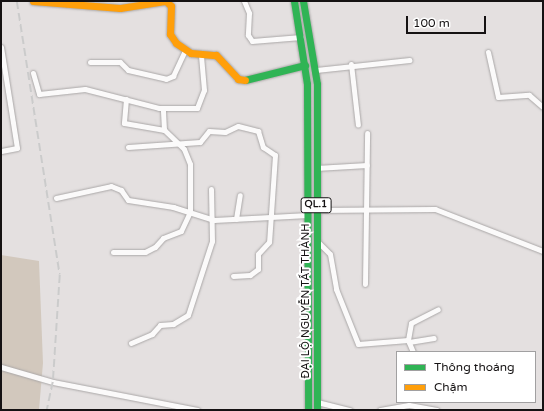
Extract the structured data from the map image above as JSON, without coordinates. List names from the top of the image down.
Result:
{
  "streets": {
    "main road": ["QL.1", "ĐẠI LỘ NGUYỄN TẤT THÀNH"]
  },
  "legend": ["Thông thoáng", "Chậm"],
  "scale_bar": "100 m"
}
